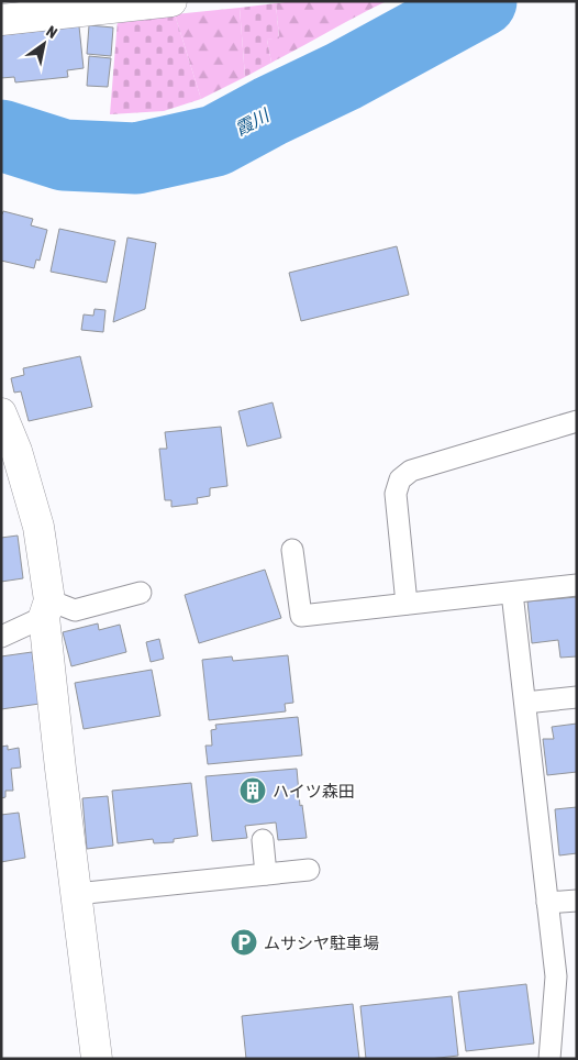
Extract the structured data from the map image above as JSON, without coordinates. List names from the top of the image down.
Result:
{
  "water": ["霞川"],
  "places": {
    "building": ["ハイツ森田"],
    "parking": ["ムサシヤ駐車場"]
  },
  "north": "top right"
}
